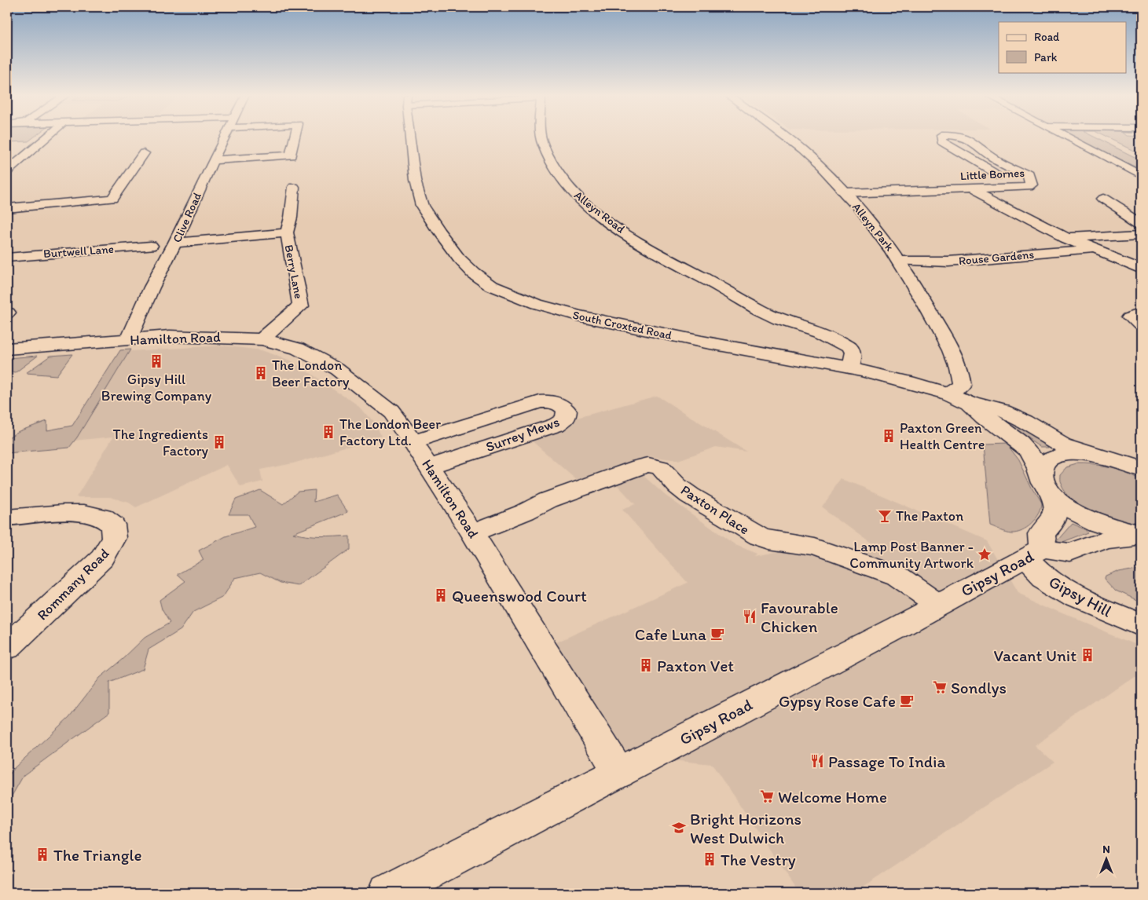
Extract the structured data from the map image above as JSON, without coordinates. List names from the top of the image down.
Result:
{
  "streets": {
    "street": [
      "Little Bornes",
      "Alleyn Road",
      "Clive Road",
      "Alleyn Park",
      "Burtwell Lane",
      "Rouse Gardens",
      "Berry Lane",
      "South Croxted Road",
      "Hamilton Road",
      "Surrey Mews",
      "Paxton Place",
      "Gipsy Road",
      "Rommany Road",
      "Gipsy Hill"
    ]
  },
  "crossings": [
    ["Little Bornes", "Alleyn Park"],
    ["Little Bornes", "Rouse Gardens"],
    ["Alleyn Road", "South Croxted Road"],
    ["Clive Road", "Berry Lane"],
    ["Clive Road", "Hamilton Road"],
    ["Alleyn Park", "Rouse Gardens"],
    ["Alleyn Park", "South Croxted Road"],
    ["Berry Lane", "Hamilton Road"],
    ["South Croxted Road", "Gipsy Road"],
    ["Hamilton Road", "Surrey Mews"],
    ["Hamilton Road", "Paxton Place"],
    ["Hamilton Road", "Gipsy Road"],
    ["Paxton Place", "Gipsy Road"],
    ["Gipsy Road", "Gipsy Hill"]
  ],
  "places": {
    "building": [
      "Gipsy Hill Brewing Company",
      "The London Beer Factory",
      "The London Beer Factory Ltd.",
      "Paxton Green Health Centre",
      "The Ingredients Factory",
      "Queenswood Court",
      "Vacant Unit",
      "Paxton Vet",
      "The Triangle",
      "The Vestry"
    ],
    "bar": ["The Paxton"],
    "place": ["Lamp Post Banner - Community Artwork"],
    "restaurant": ["Favourable Chicken", "Passage To India"],
    "cafe": ["Cafe Luna", "Gypsy Rose Cafe"],
    "supermarket": ["Sondlys", "Welcome Home"],
    "school or university": ["Bright Horizons West Dulwich"]
  },
  "legend": ["Road", "Park"],
  "north": "top"
}
